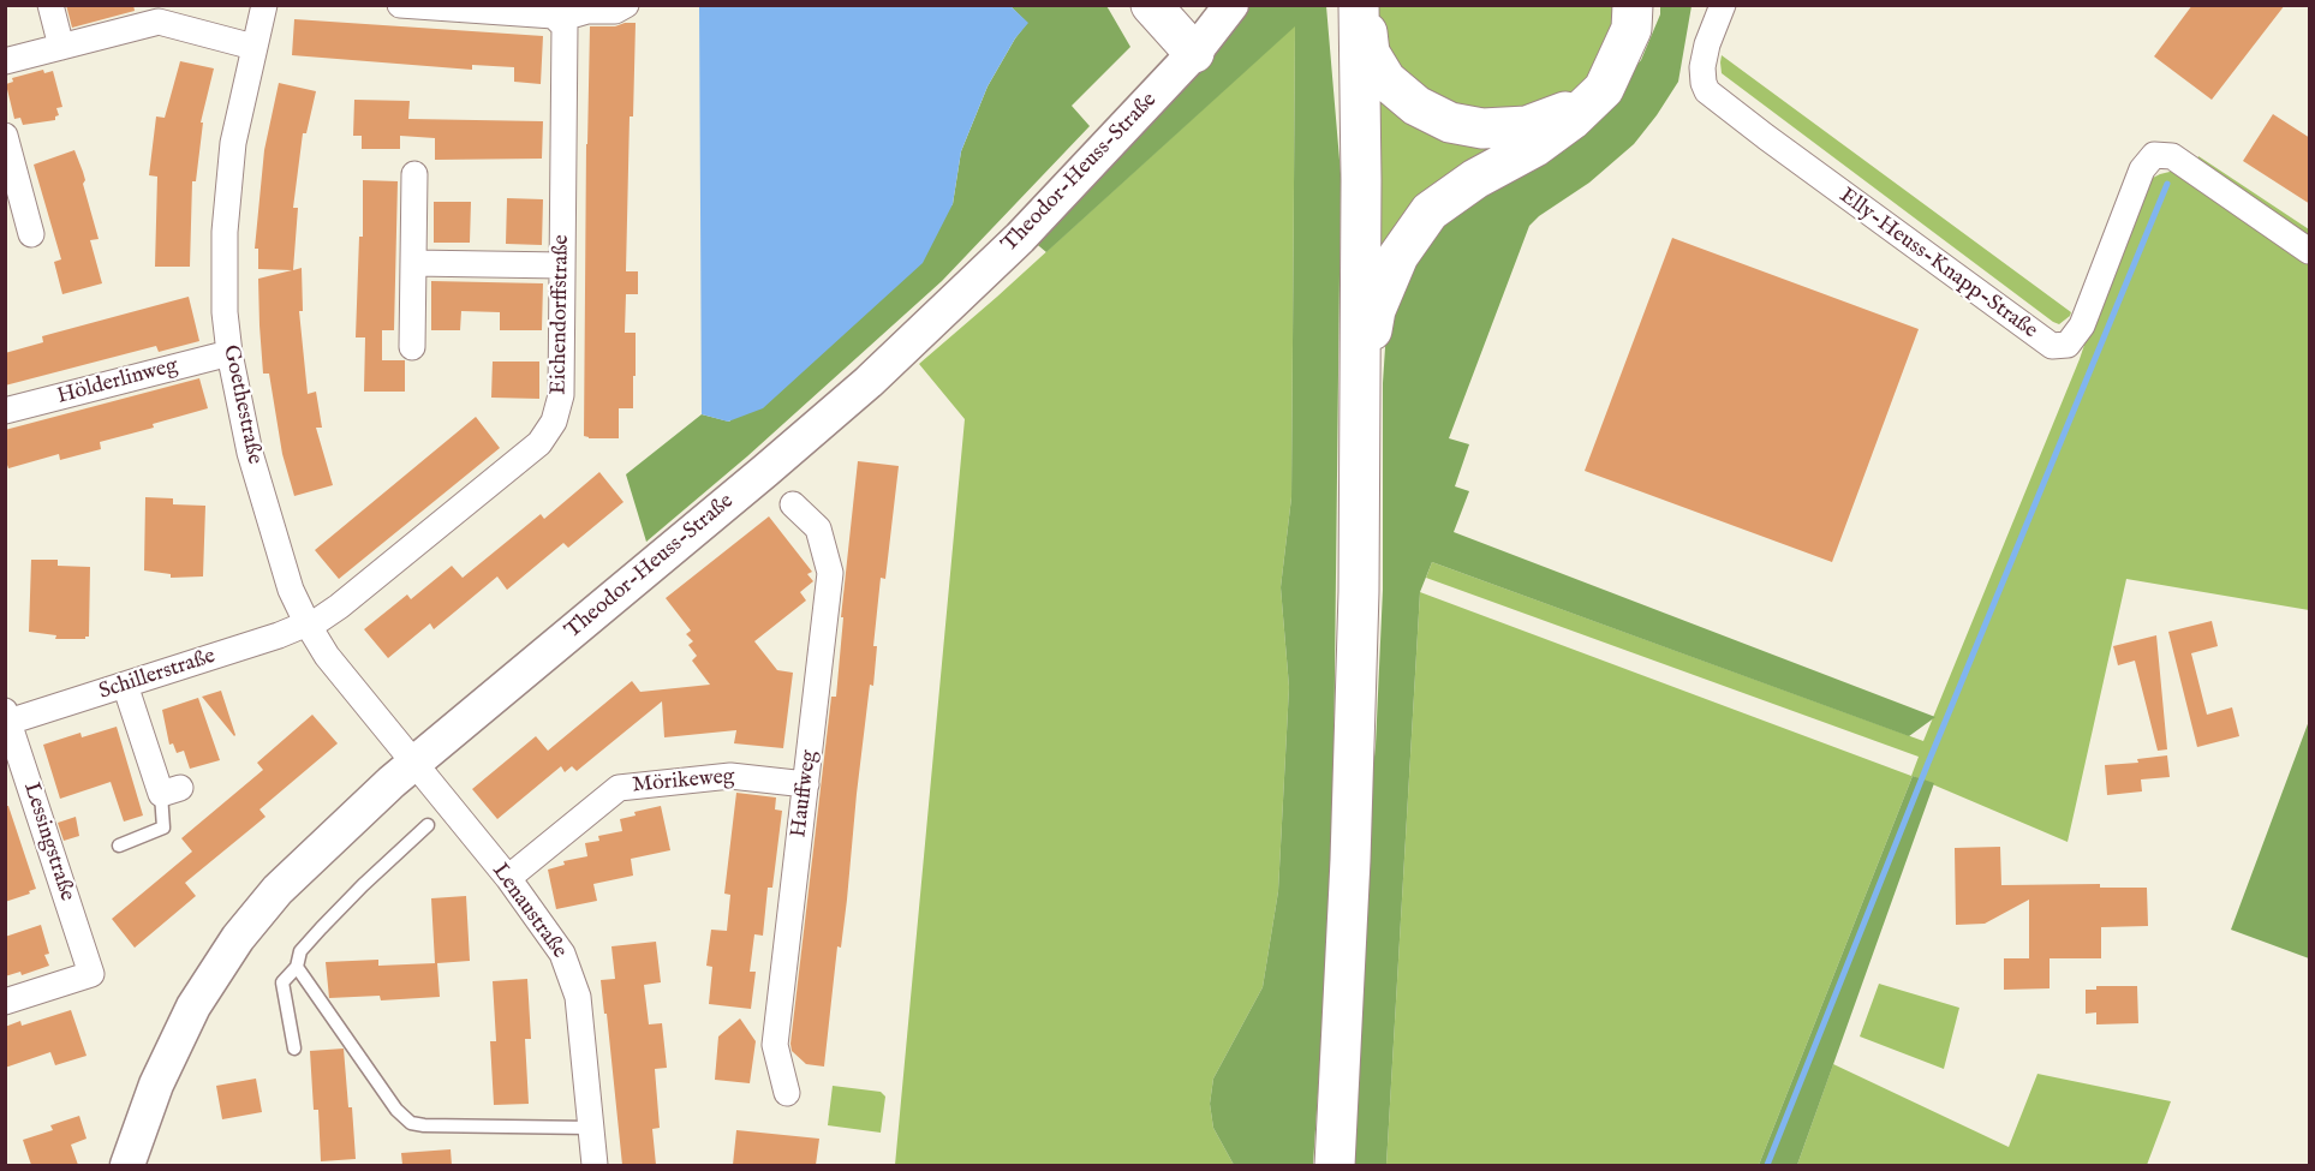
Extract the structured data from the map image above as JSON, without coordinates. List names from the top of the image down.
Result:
{
  "streets": {
    "street": [
      "Theodor-Heuss-Straße",
      "Elly-Heuss-Knapp-Straße",
      "Eichendorffstraße",
      "Hölderlinweg",
      "Goethestraße",
      "Schillerstraße",
      "Mörikeweg",
      "Hauffweg",
      "Lessingstraße",
      "Lenaustraße"
    ]
  },
  "crossings": [
    ["Theodor-Heuss-Straße", "Goethestraße"],
    ["Theodor-Heuss-Straße", "Lenaustraße"],
    ["Eichendorffstraße", "Goethestraße"],
    ["Eichendorffstraße", "Schillerstraße"],
    ["Hölderlinweg", "Goethestraße"],
    ["Goethestraße", "Schillerstraße"],
    ["Goethestraße", "Lenaustraße"],
    ["Schillerstraße", "Lessingstraße"],
    ["Mörikeweg", "Hauffweg"],
    ["Mörikeweg", "Lenaustraße"]
  ]
}
